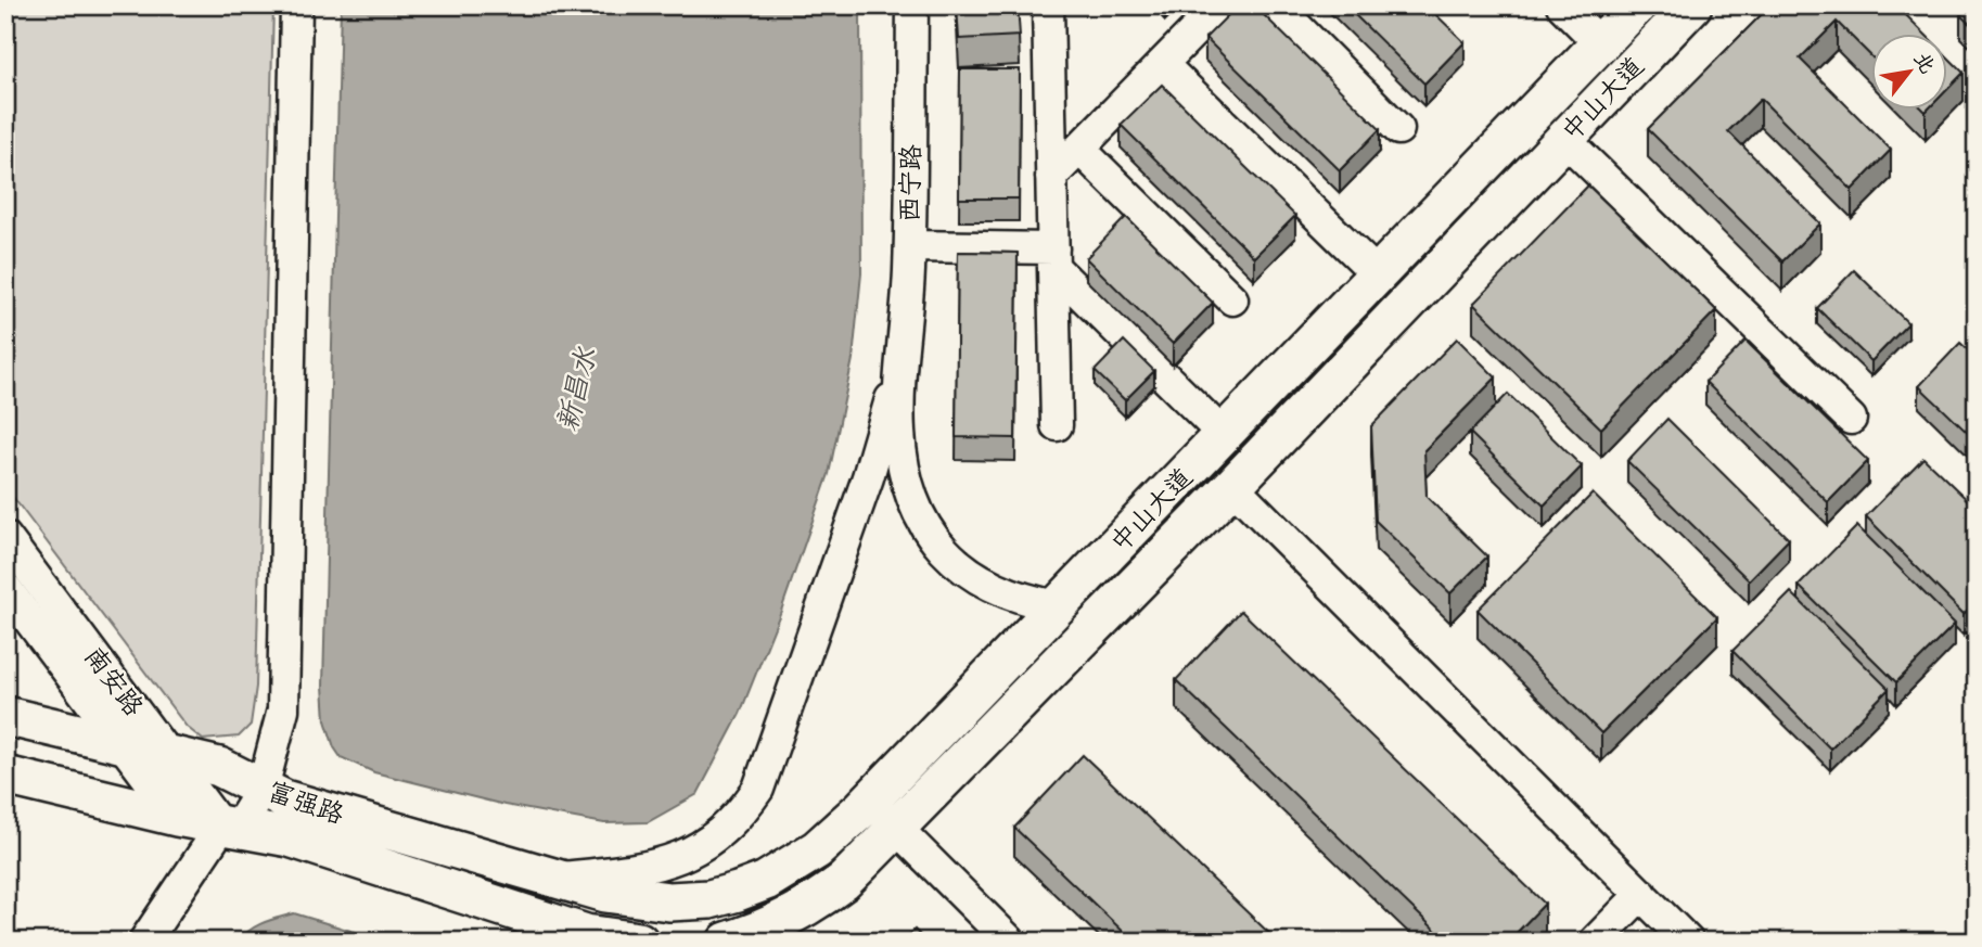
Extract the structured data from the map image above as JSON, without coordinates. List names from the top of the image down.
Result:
{
  "streets": {
    "main road": ["中山大道", "富强路"],
    "street": ["西宁路", "南安路"]
  },
  "crossings": [
    ["中山大道", "富强路"],
    ["南安路", "富强路"]
  ],
  "water": ["新昌水"],
  "north": "top right"
}
